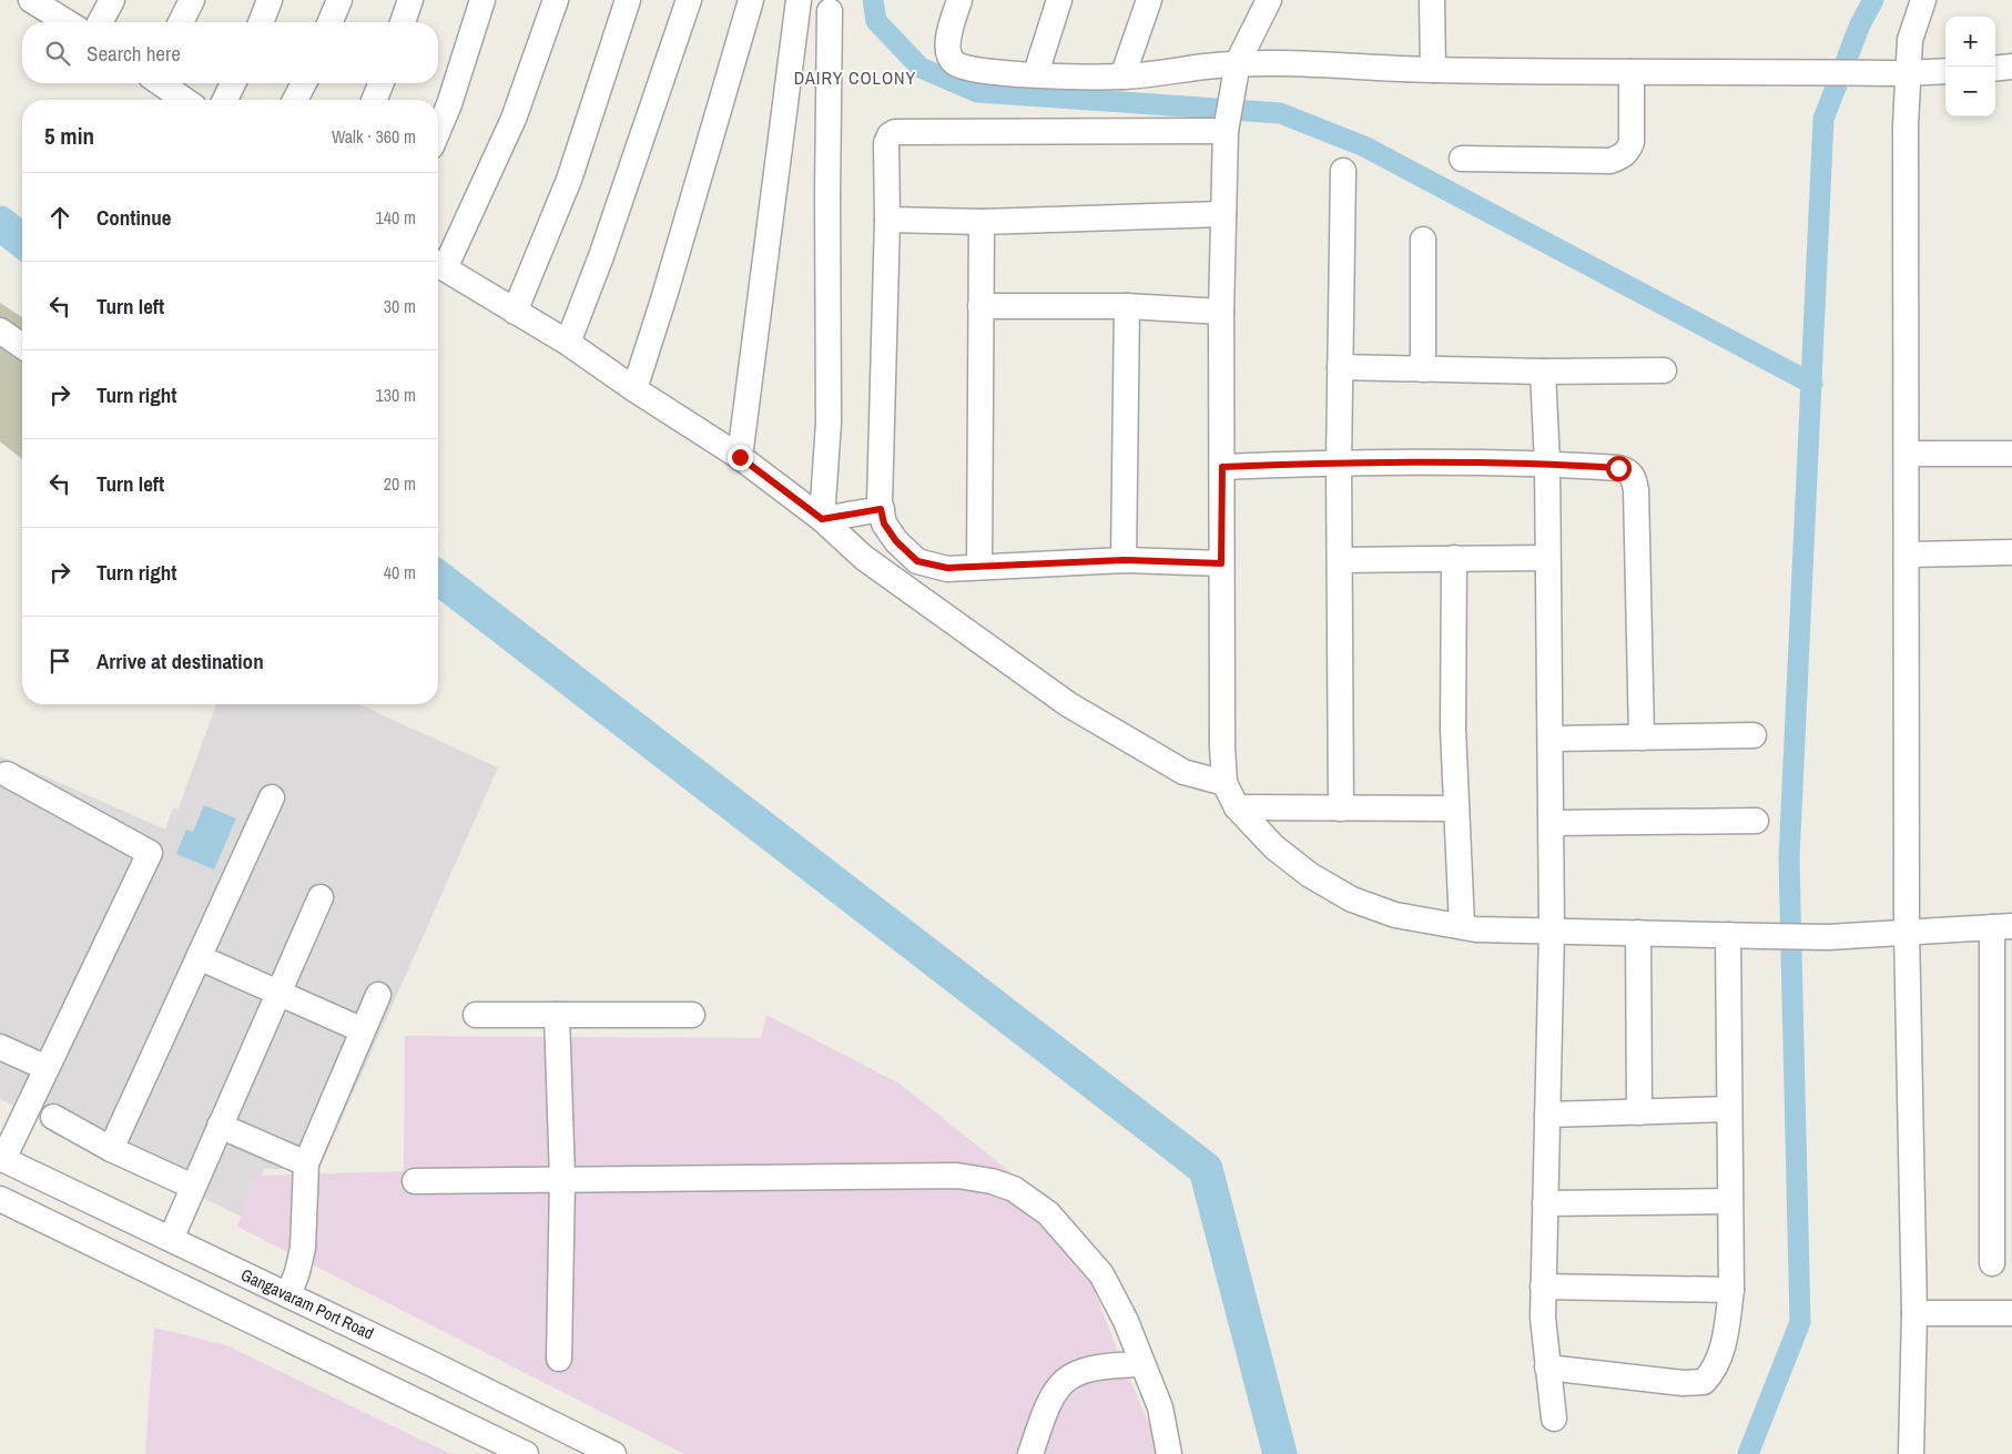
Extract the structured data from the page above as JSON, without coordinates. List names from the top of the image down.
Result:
{
  "streets": {
    "street": ["Gangavaram Port Road"]
  },
  "districts": ["DAIRY COLONY"],
  "page": {
    "map_buttons": ["+", "−"],
    "search": "Search here",
    "heading": ["5 min", "Walk · 360 m"],
    "list": [
      ["Continue", "140 m"],
      ["Turn left", "30 m"],
      ["Turn right", "130 m"],
      ["Turn left", "20 m"],
      ["Turn right", "40 m"],
      "Arrive at destination"
    ]
  }
}
